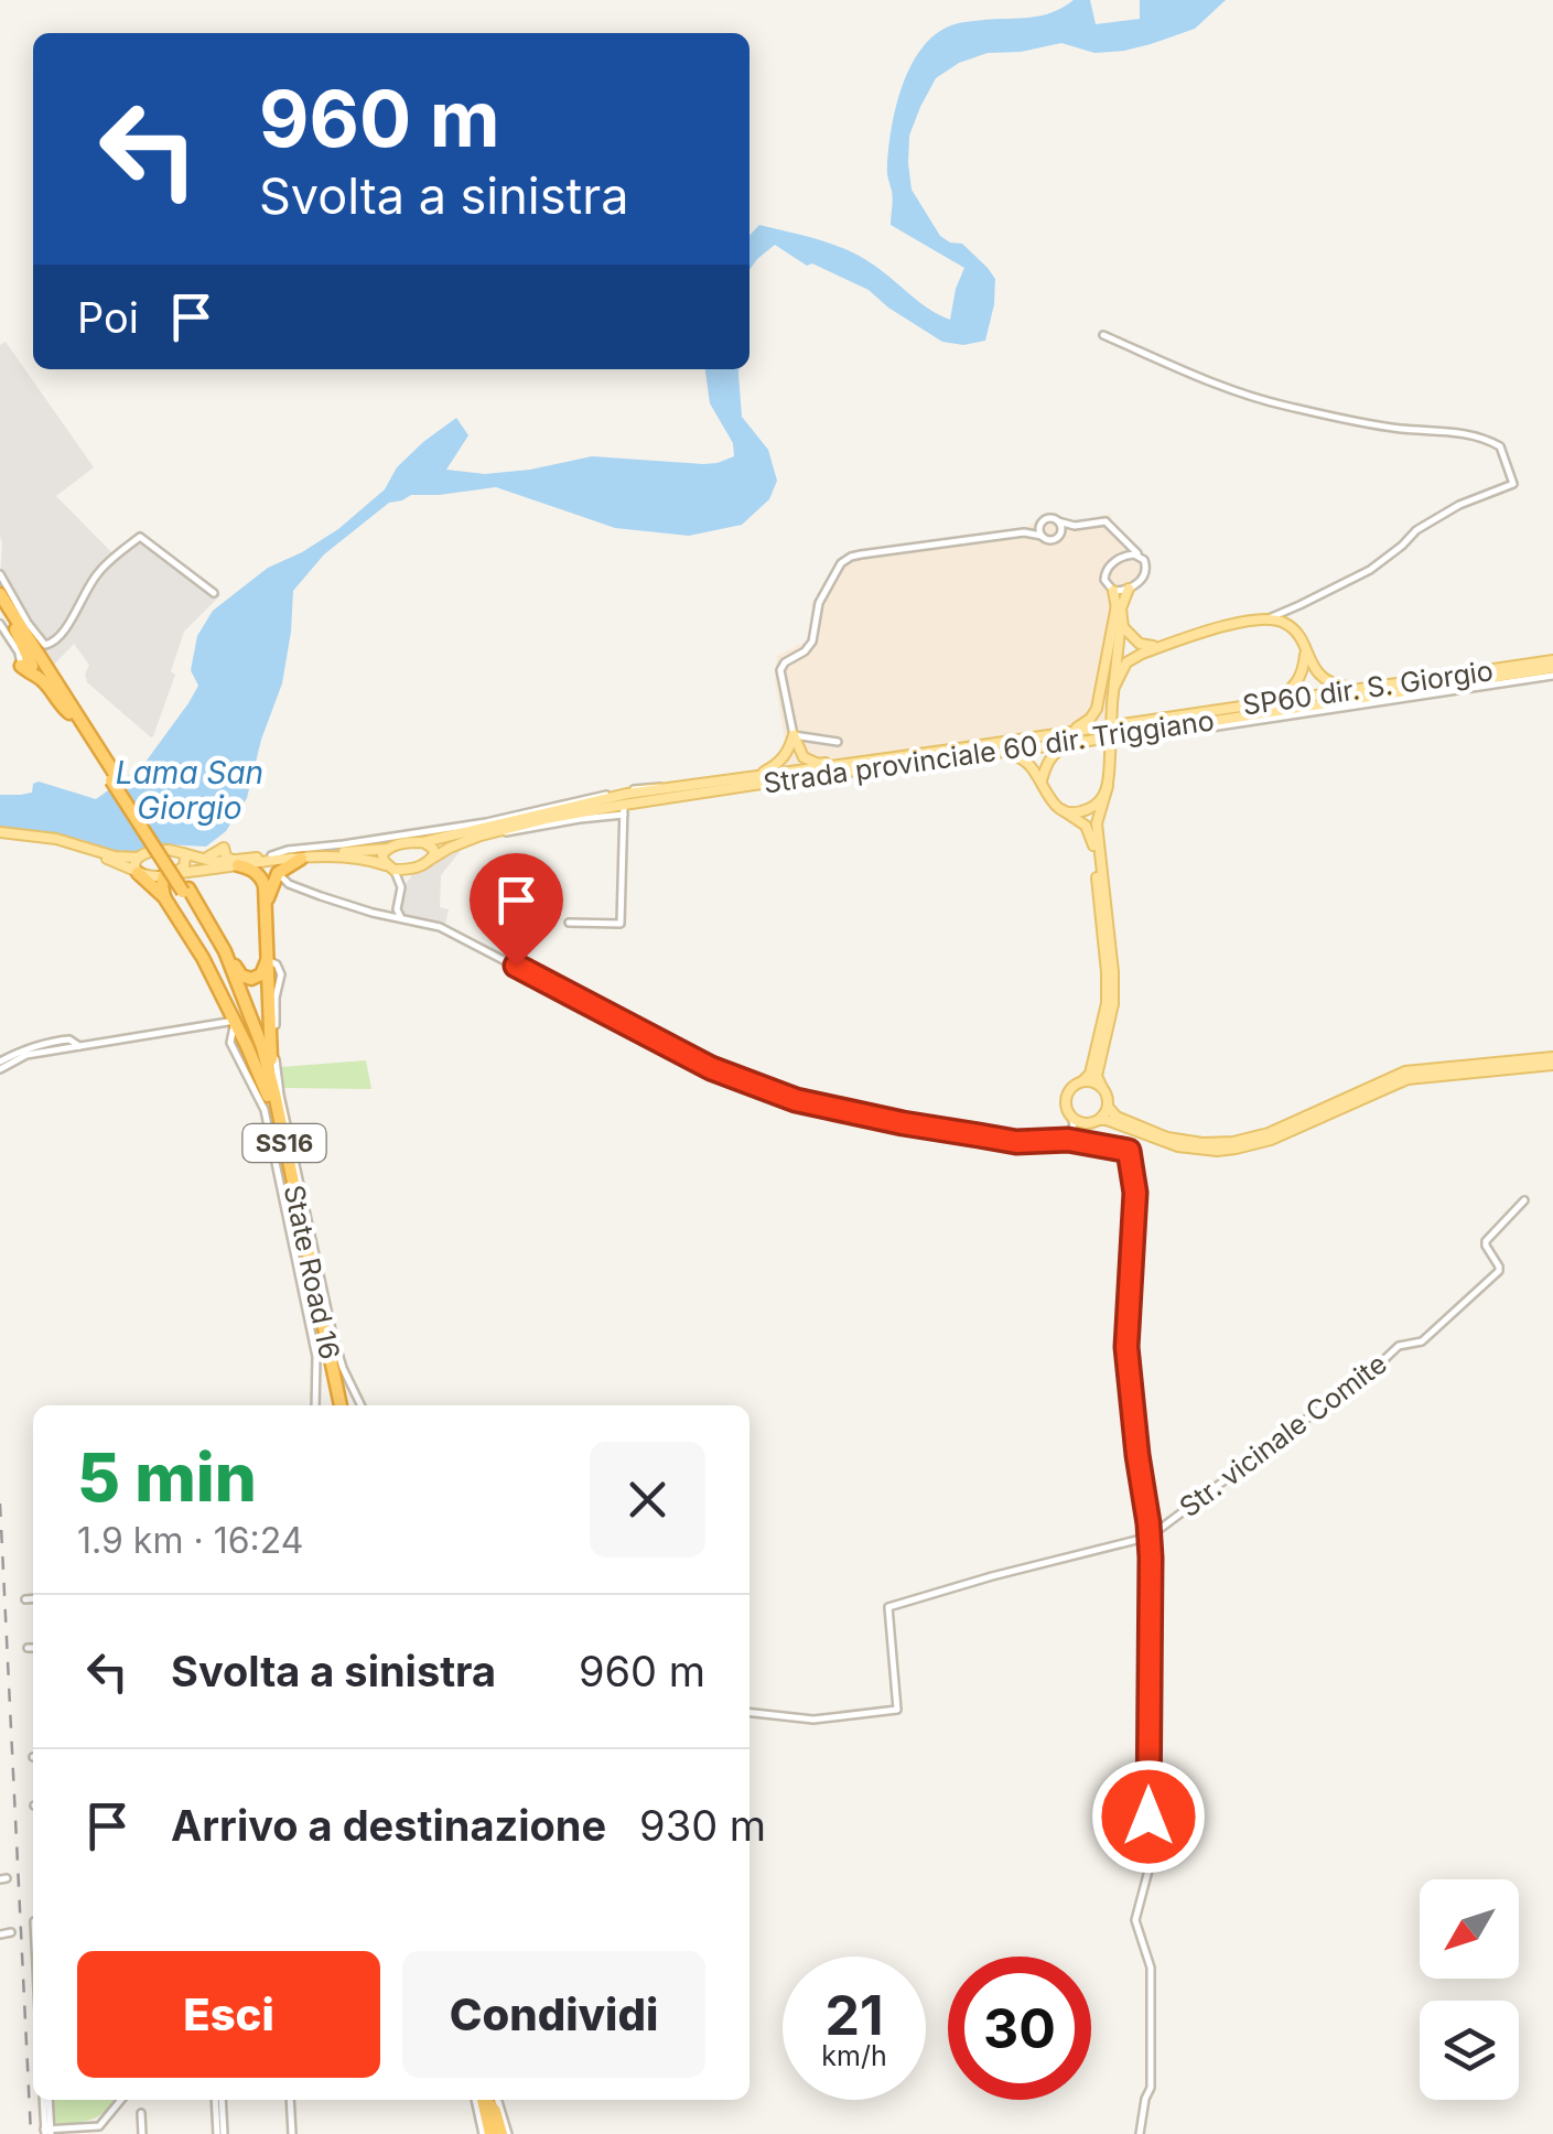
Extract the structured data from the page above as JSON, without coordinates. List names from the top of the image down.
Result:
{
  "streets": {
    "highway": ["SS16", "State Road 16"],
    "main road": ["SP60 dir. S. Giorgio", "Strada provinciale 60 dir. Triggiano"],
    "street": ["Str. vicinale Comite"]
  },
  "crossings": [
    ["SP60 dir. S. Giorgio", "Strada provinciale 60 dir. Triggiano"],
    ["SS16", "State Road 16"]
  ],
  "water": ["Lama San Giorgio"],
  "north": "bottom left",
  "page": {
    "turn": ["960 m", "Svolta a sinistra"],
    "then": "Poi",
    "heading": ["5 min", "1.9 km · 16:24"],
    "list": [
      {
        "name": "Svolta a sinistra",
        "value": "960 m"
      },
      {
        "name": "Arrivo a destinazione",
        "value": "930 m"
      }
    ],
    "buttons": ["Esci", "Condividi"],
    "speed": "21 km/h",
    "limit": "30"
  }
}
